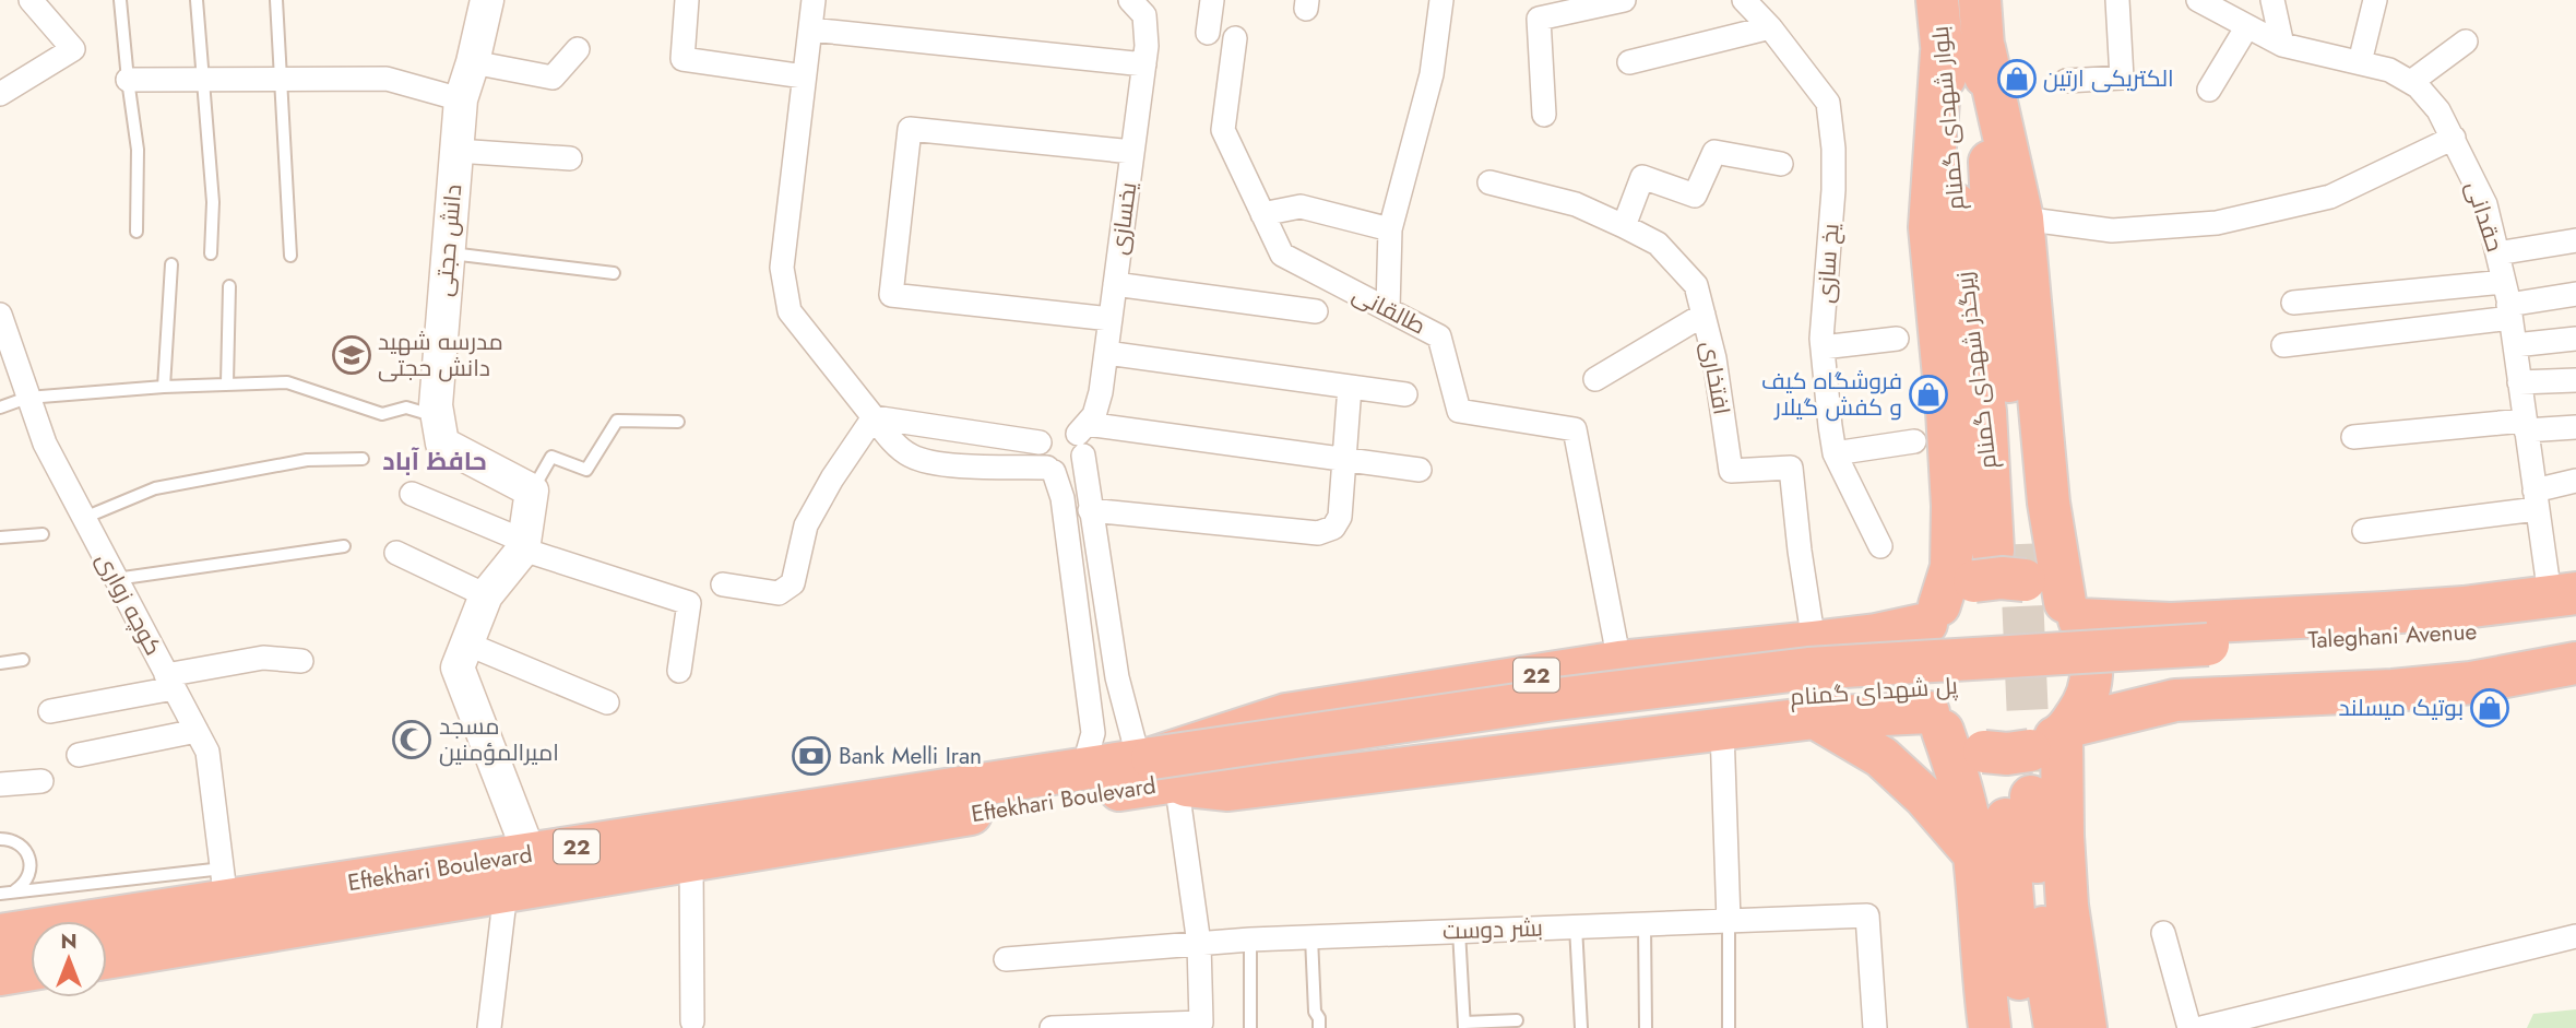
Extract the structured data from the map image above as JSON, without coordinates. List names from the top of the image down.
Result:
{
  "streets": {
    "highway": [
      "بلوار شهدای گمنام",
      "زیرگذر شهدای گمنام",
      "22",
      "پل شهدای گمنام",
      "Eftekhari Boulevard"
    ],
    "street": [
      "حقدانی",
      "یخسازی",
      "دانش حجتی",
      "یخ سازی",
      "طالقانی",
      "افتخاری",
      "کوچه زواری",
      "بشر دوست"
    ]
  },
  "crossings": [
    ["بلوار شهدای گمنام", "زیرگذر شهدای گمنام"],
    ["حقدانی", "پل شهدای گمنام"],
    ["طالقانی", "22"],
    ["زیرگذر شهدای گمنام", "22"],
    ["افتخاری", "22"],
    ["کوچه زواری", "Eftekhari Boulevard"],
    ["22", "پل شهدای گمنام"],
    ["22", "Eftekhari Boulevard"],
    ["پل شهدای گمنام", "Eftekhari Boulevard"]
  ],
  "districts": ["حافظ آباد"],
  "places": {
    "shop": ["الکتریکی ارتین", "فروشگاه کیف و کفش گیلار", "بوتیک میسلند"],
    "school or university": ["مدرسه شهید دانش حجتی"],
    "mosque": ["مسجد امیرالمؤمنین"],
    "bank": ["Bank Melli Iran"]
  },
  "north": "top"
}
